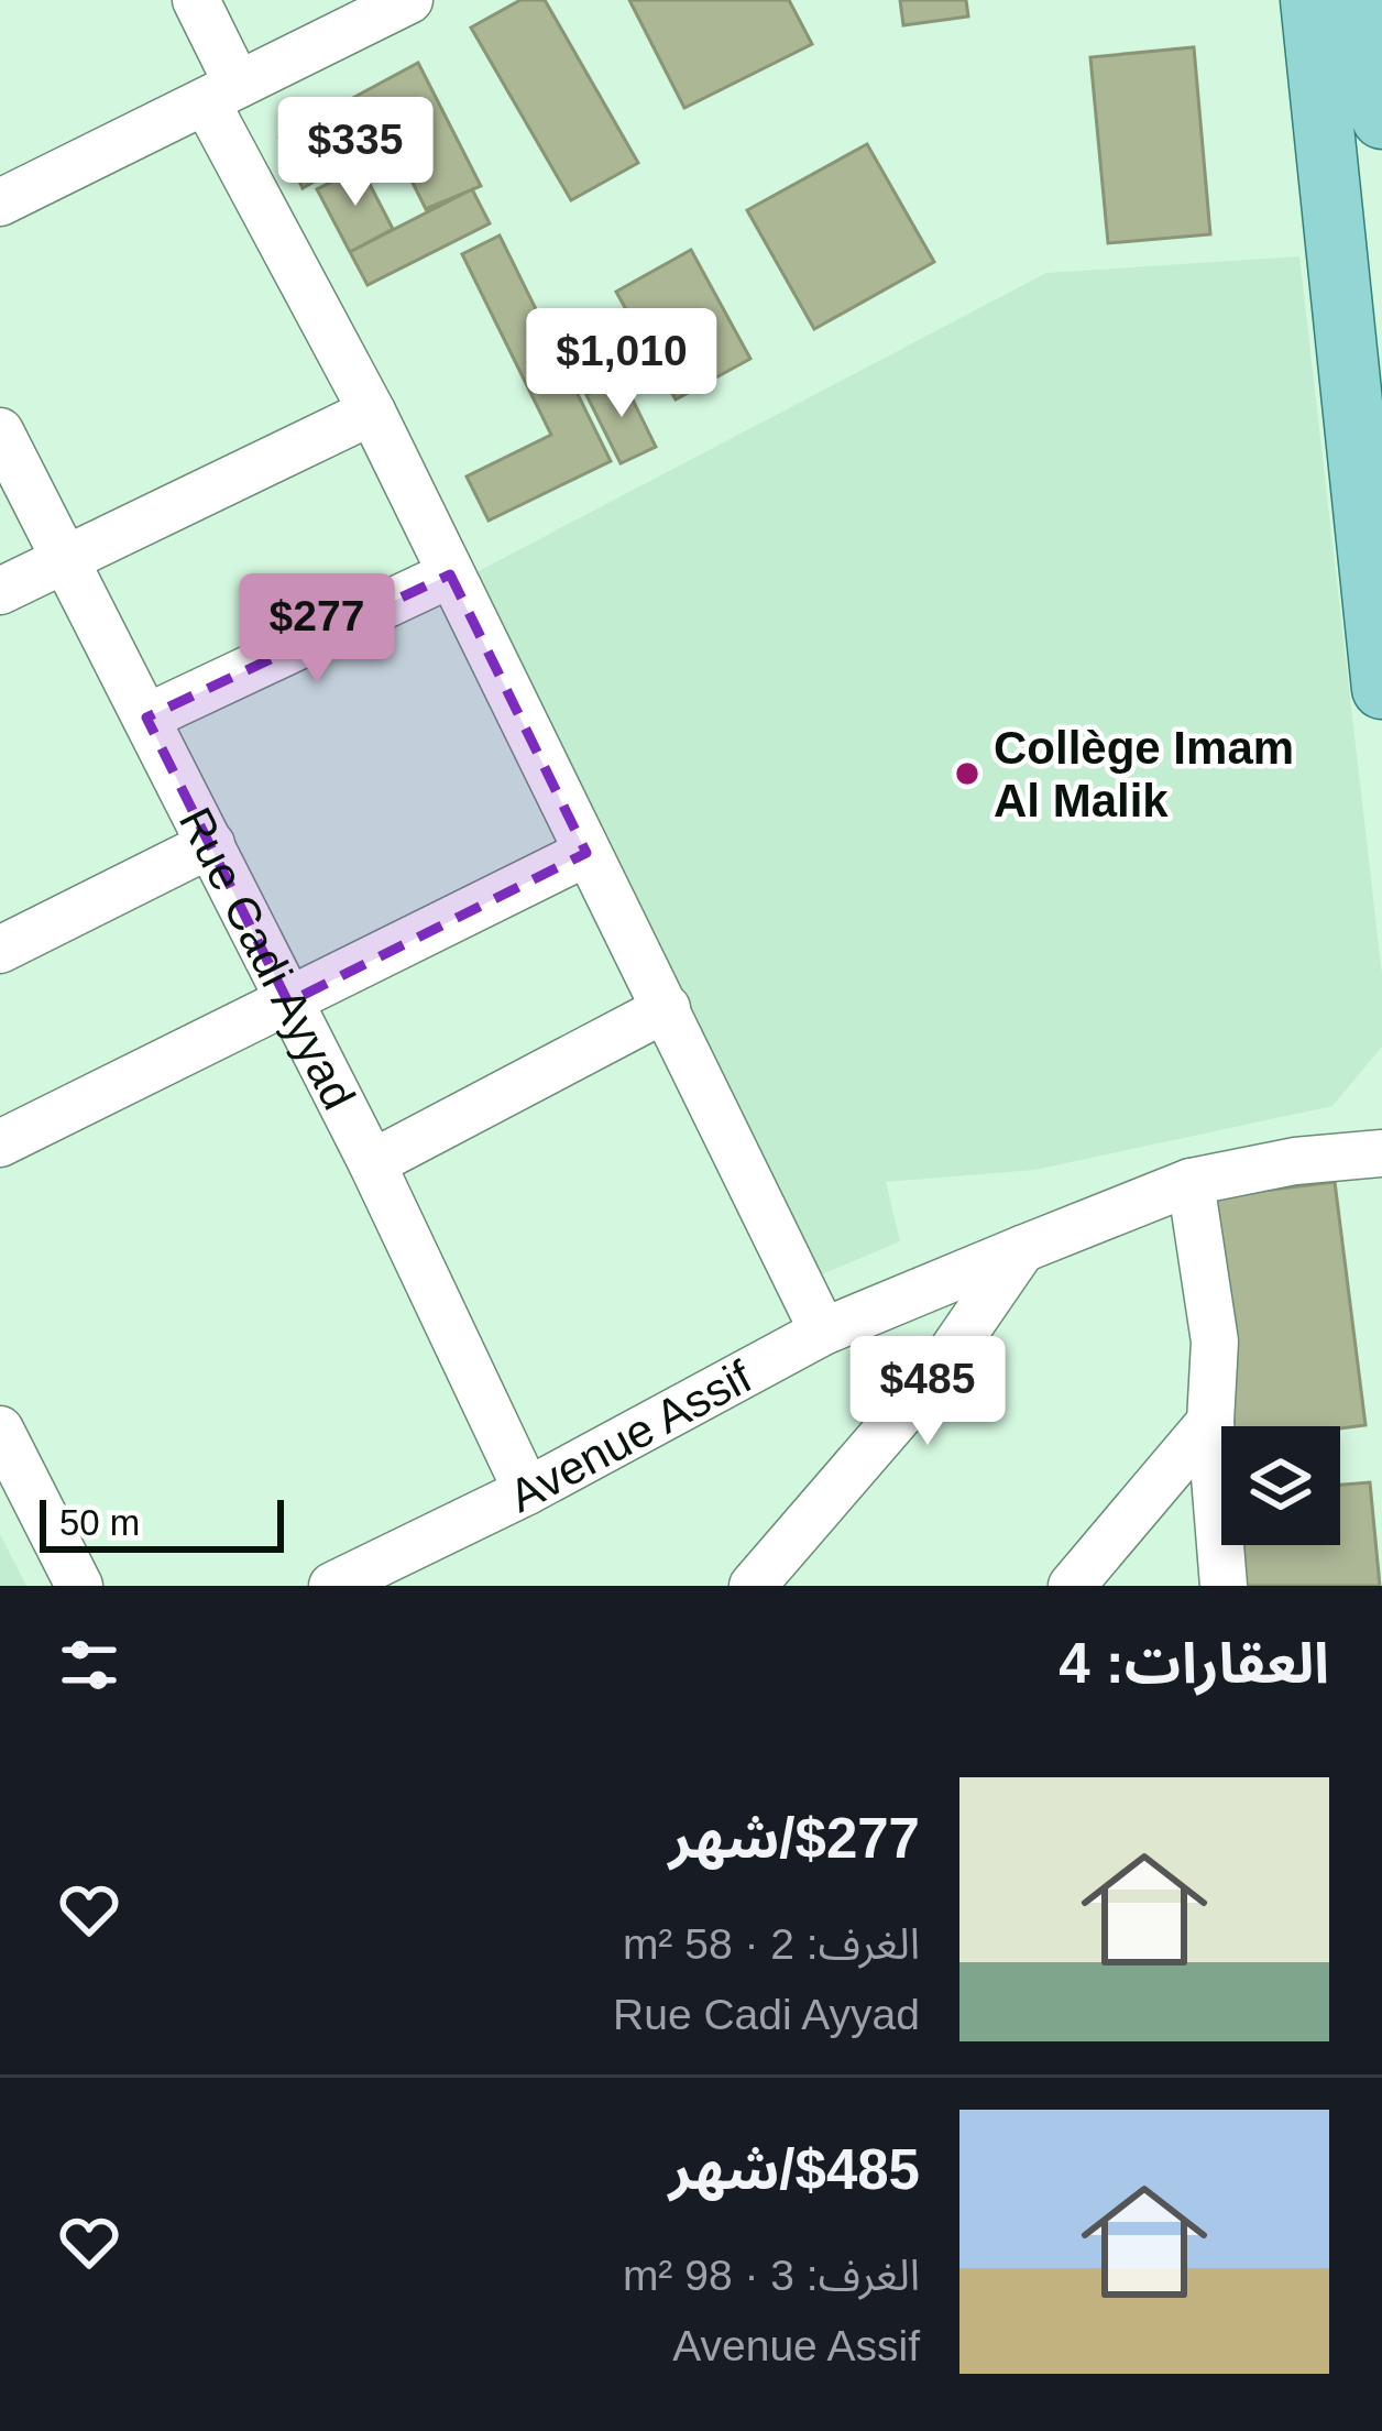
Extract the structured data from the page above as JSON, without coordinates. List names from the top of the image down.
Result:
{
  "streets": {
    "street": ["Rue Cadi Ayyad", "Avenue Assif"]
  },
  "crossings": [
    ["Rue Cadi Ayyad", "Avenue Assif"]
  ],
  "places": ["Collège Imam Al Malik"],
  "scale_bar": "50 m",
  "page": {
    "price": [
      "$335",
      "$1,010",
      "$277",
      "$485"
    ],
    "scale": "50 m",
    "heading": "العقارات: 4",
    "list": [
      {
        "name": "$277/شهر",
        "note": "الغرف: 2 · 58 m² · Rue Cadi Ayyad"
      },
      {
        "name": "$485/شهر",
        "note": "الغرف: 3 · 98 m² · Avenue Assif"
      }
    ]
  }
}
